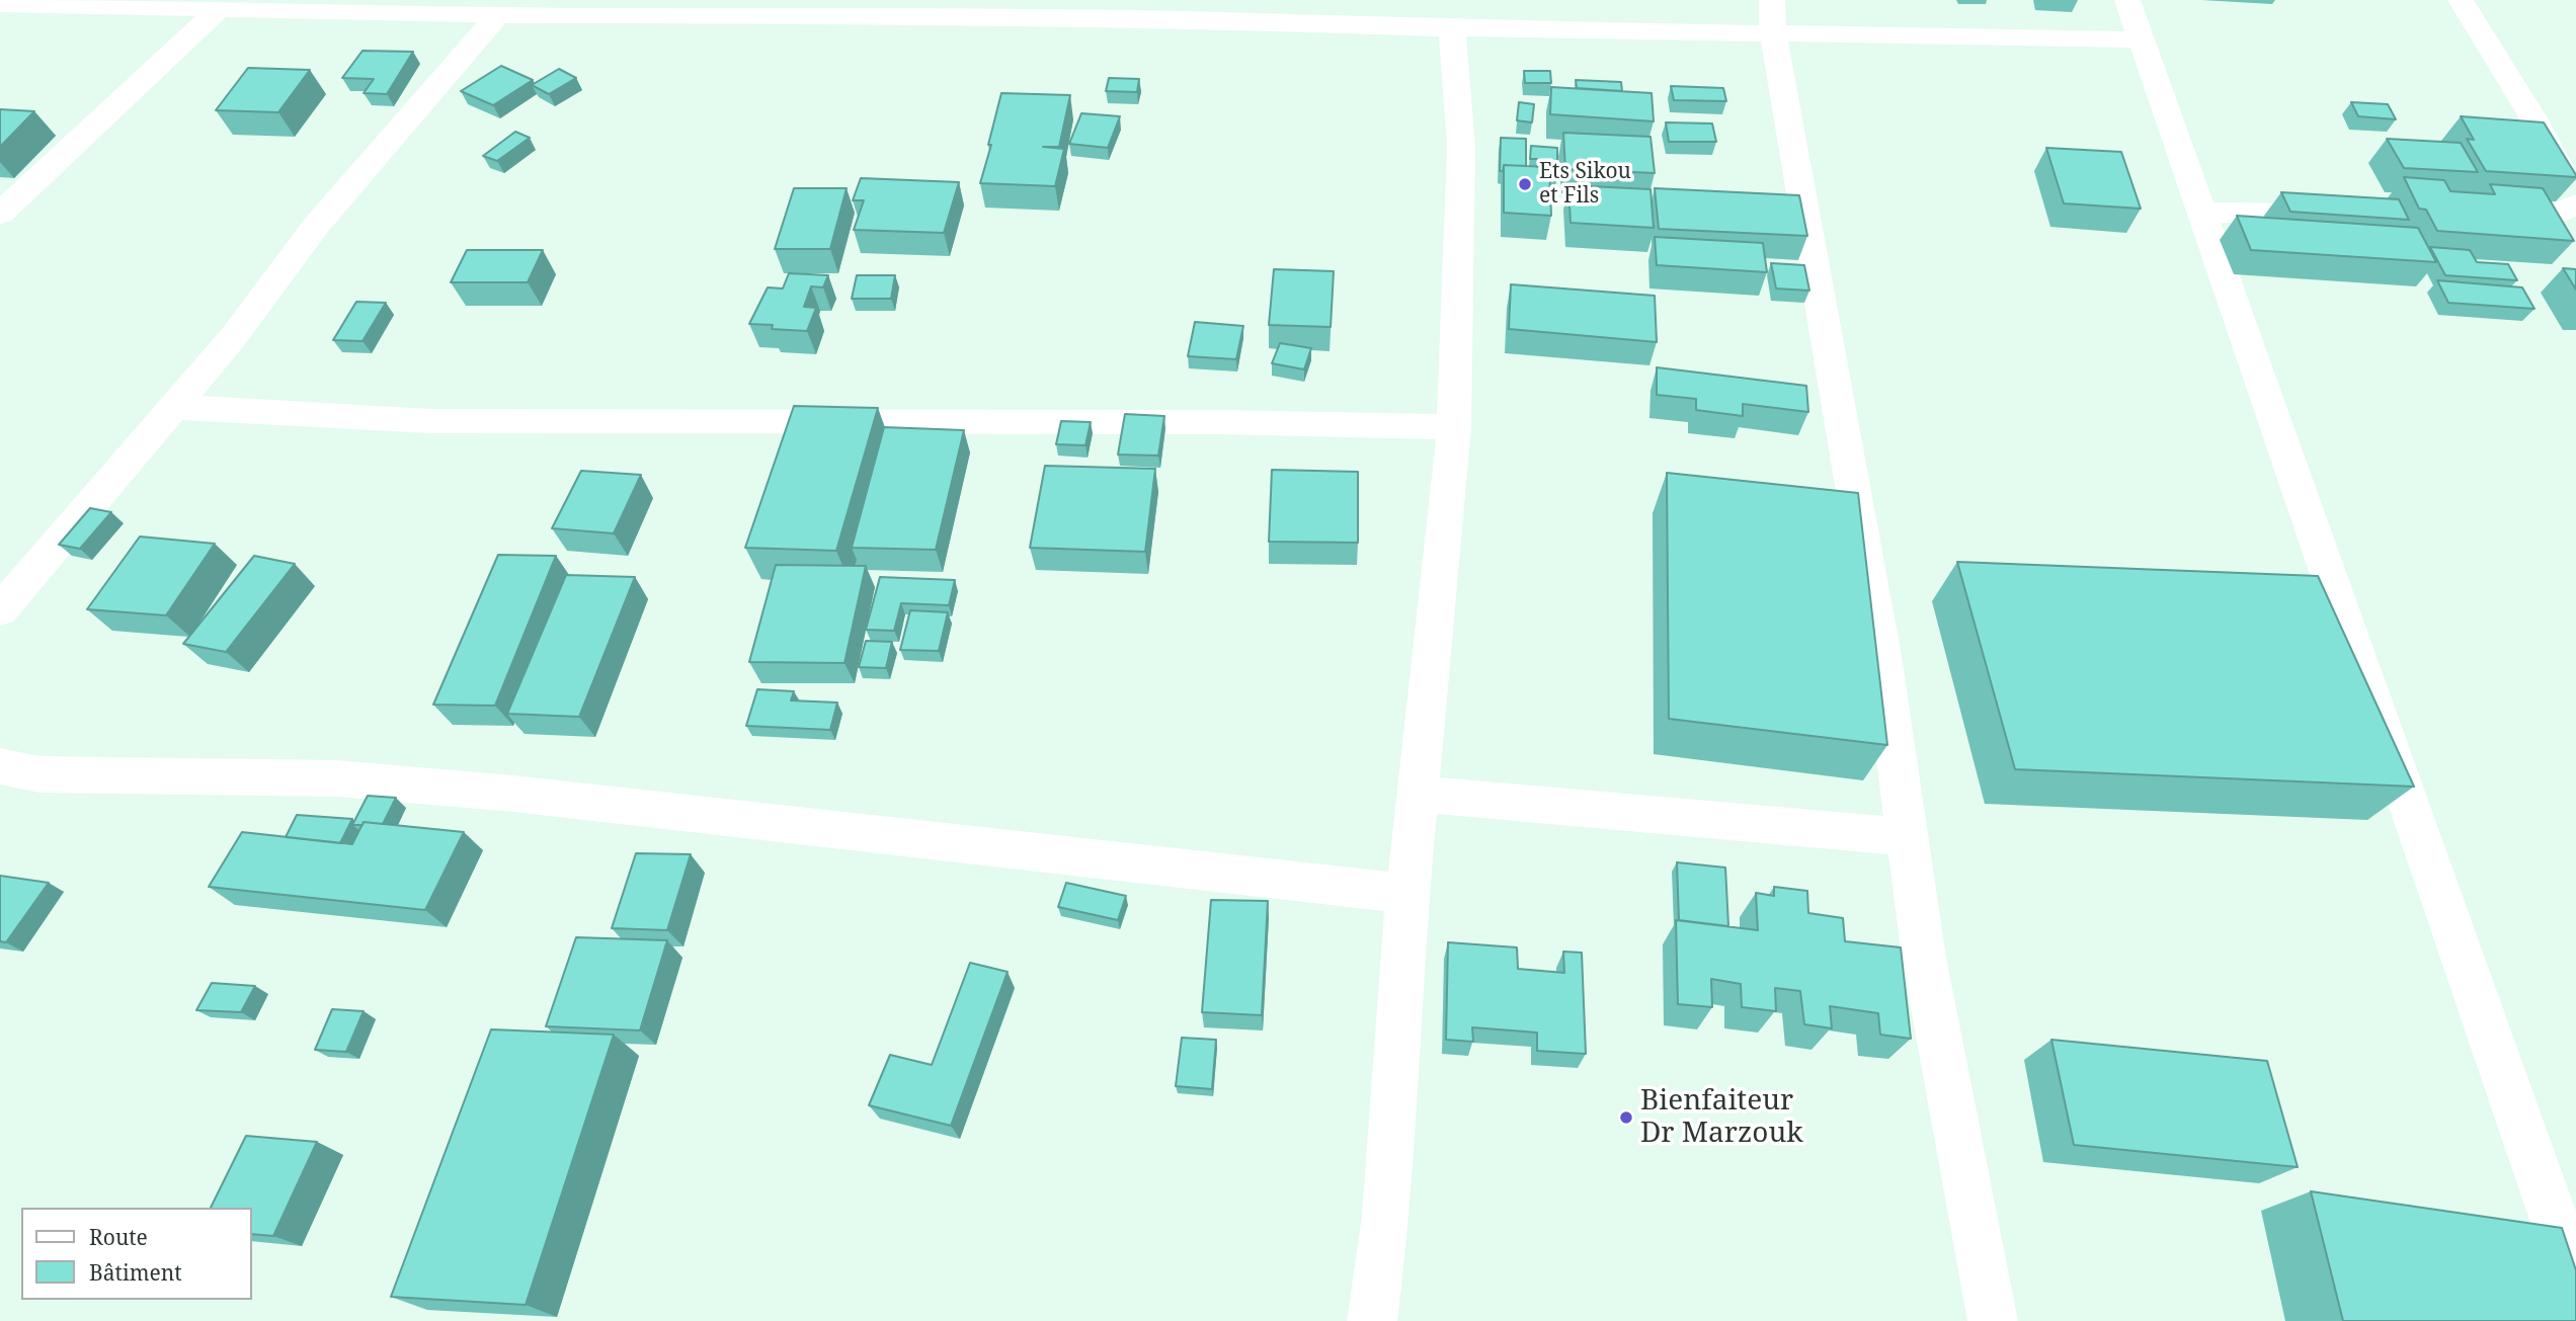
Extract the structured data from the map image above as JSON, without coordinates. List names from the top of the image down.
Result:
{
  "places": ["Ets Sikou et Fils", "Bienfaiteur Dr Marzouk"],
  "legend": ["Route", "Bâtiment"]
}
